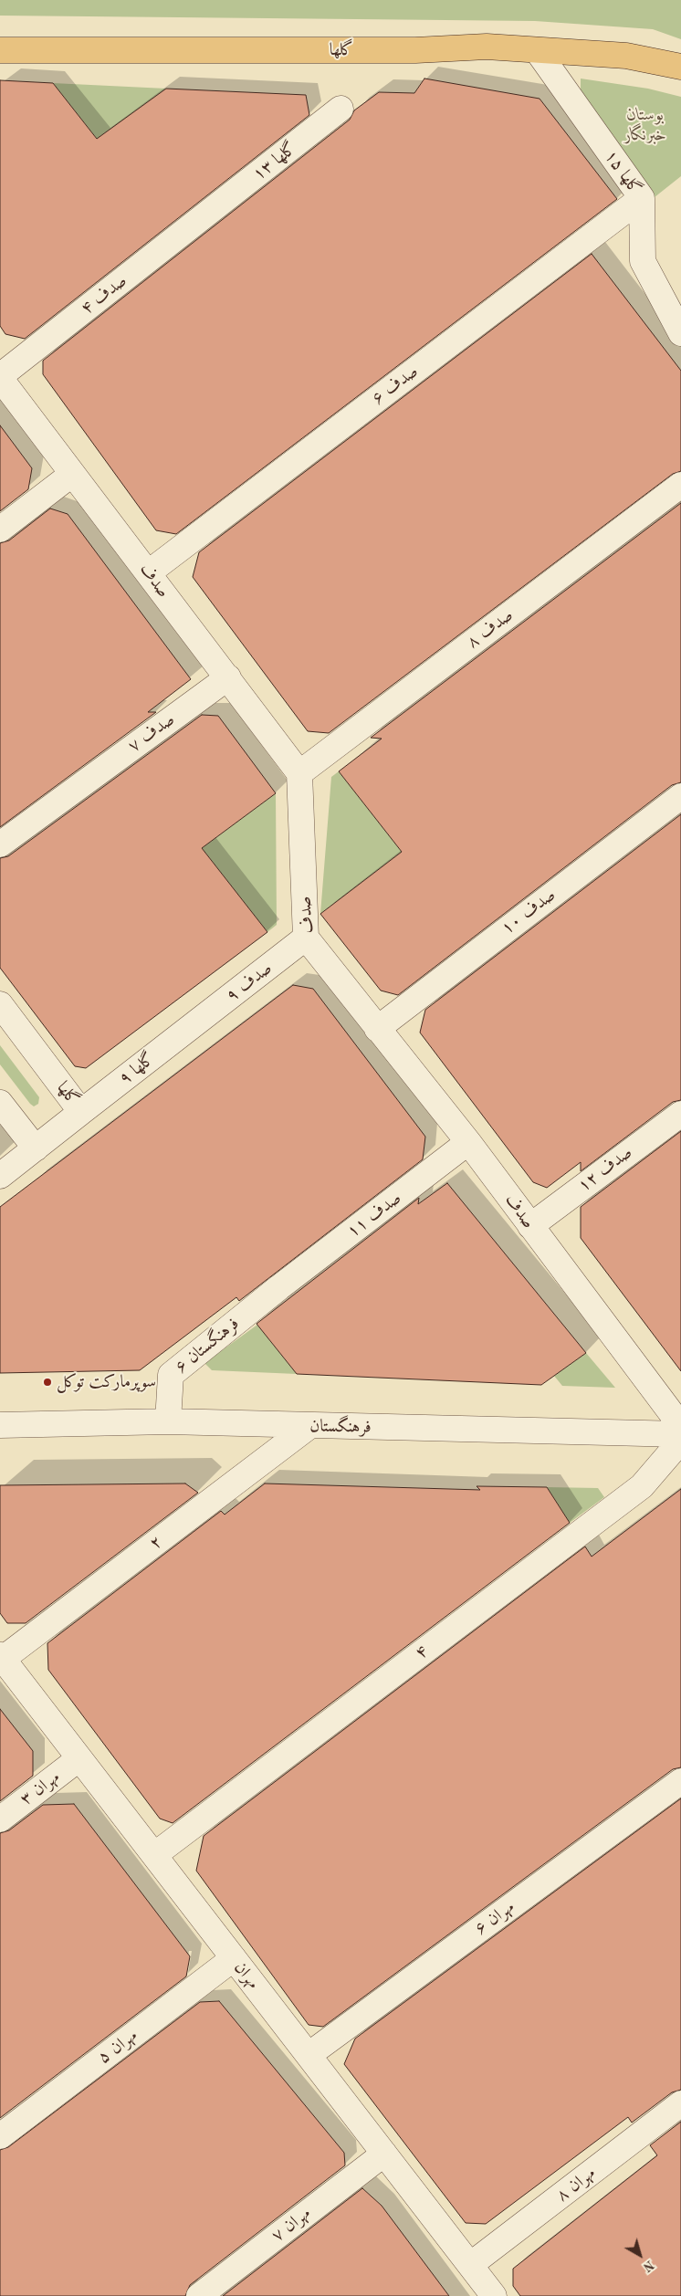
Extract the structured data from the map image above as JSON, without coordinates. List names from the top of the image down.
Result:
{
  "streets": {
    "main road": ["گلها"],
    "street": [
      "گلها ۱۳",
      "گلها ۱۵",
      "صدف ۴",
      "صدف ۶",
      "صدف",
      "صدف ۸",
      "صدف ۷",
      "صدف ۱۰",
      "صدف ۹",
      "گلها ۹",
      "صدف ۱۲",
      "صدف ۱۱",
      "فرهنگستان ۶",
      "فرهنگستان",
      "۲",
      "۴",
      "مهران ۳",
      "مهران ۶",
      "مهران",
      "مهران ۵",
      "مهران ۸",
      "مهران ۷"
    ]
  },
  "crossings": [
    ["گلها", "گلها ۱۵"],
    ["گلها", "گلها ۹"],
    ["گلها ۱۳", "صدف ۴"],
    ["گلها ۱۵", "صدف ۶"],
    ["صدف ۴", "صدف"],
    ["صدف ۶", "صدف"],
    ["صدف", "صدف ۸"],
    ["صدف", "صدف ۷"],
    ["صدف", "صدف ۱۰"],
    ["صدف", "صدف ۹"],
    ["صدف", "صدف ۱۲"],
    ["صدف", "صدف ۱۱"],
    ["صدف ۹", "گلها ۹"],
    ["صدف ۱۱", "فرهنگستان ۶"],
    ["فرهنگستان ۶", "فرهنگستان"],
    ["فرهنگستان", "۲"],
    ["۲", "مهران"],
    ["۴", "مهران"],
    ["مهران ۳", "مهران"],
    ["مهران ۶", "مهران"],
    ["مهران", "مهران ۵"],
    ["مهران", "مهران ۸"],
    ["مهران", "مهران ۷"]
  ],
  "parks": ["بوستان خبرنگار"],
  "places": ["سوپرمارکت توکل"],
  "north": "bottom right"
}
